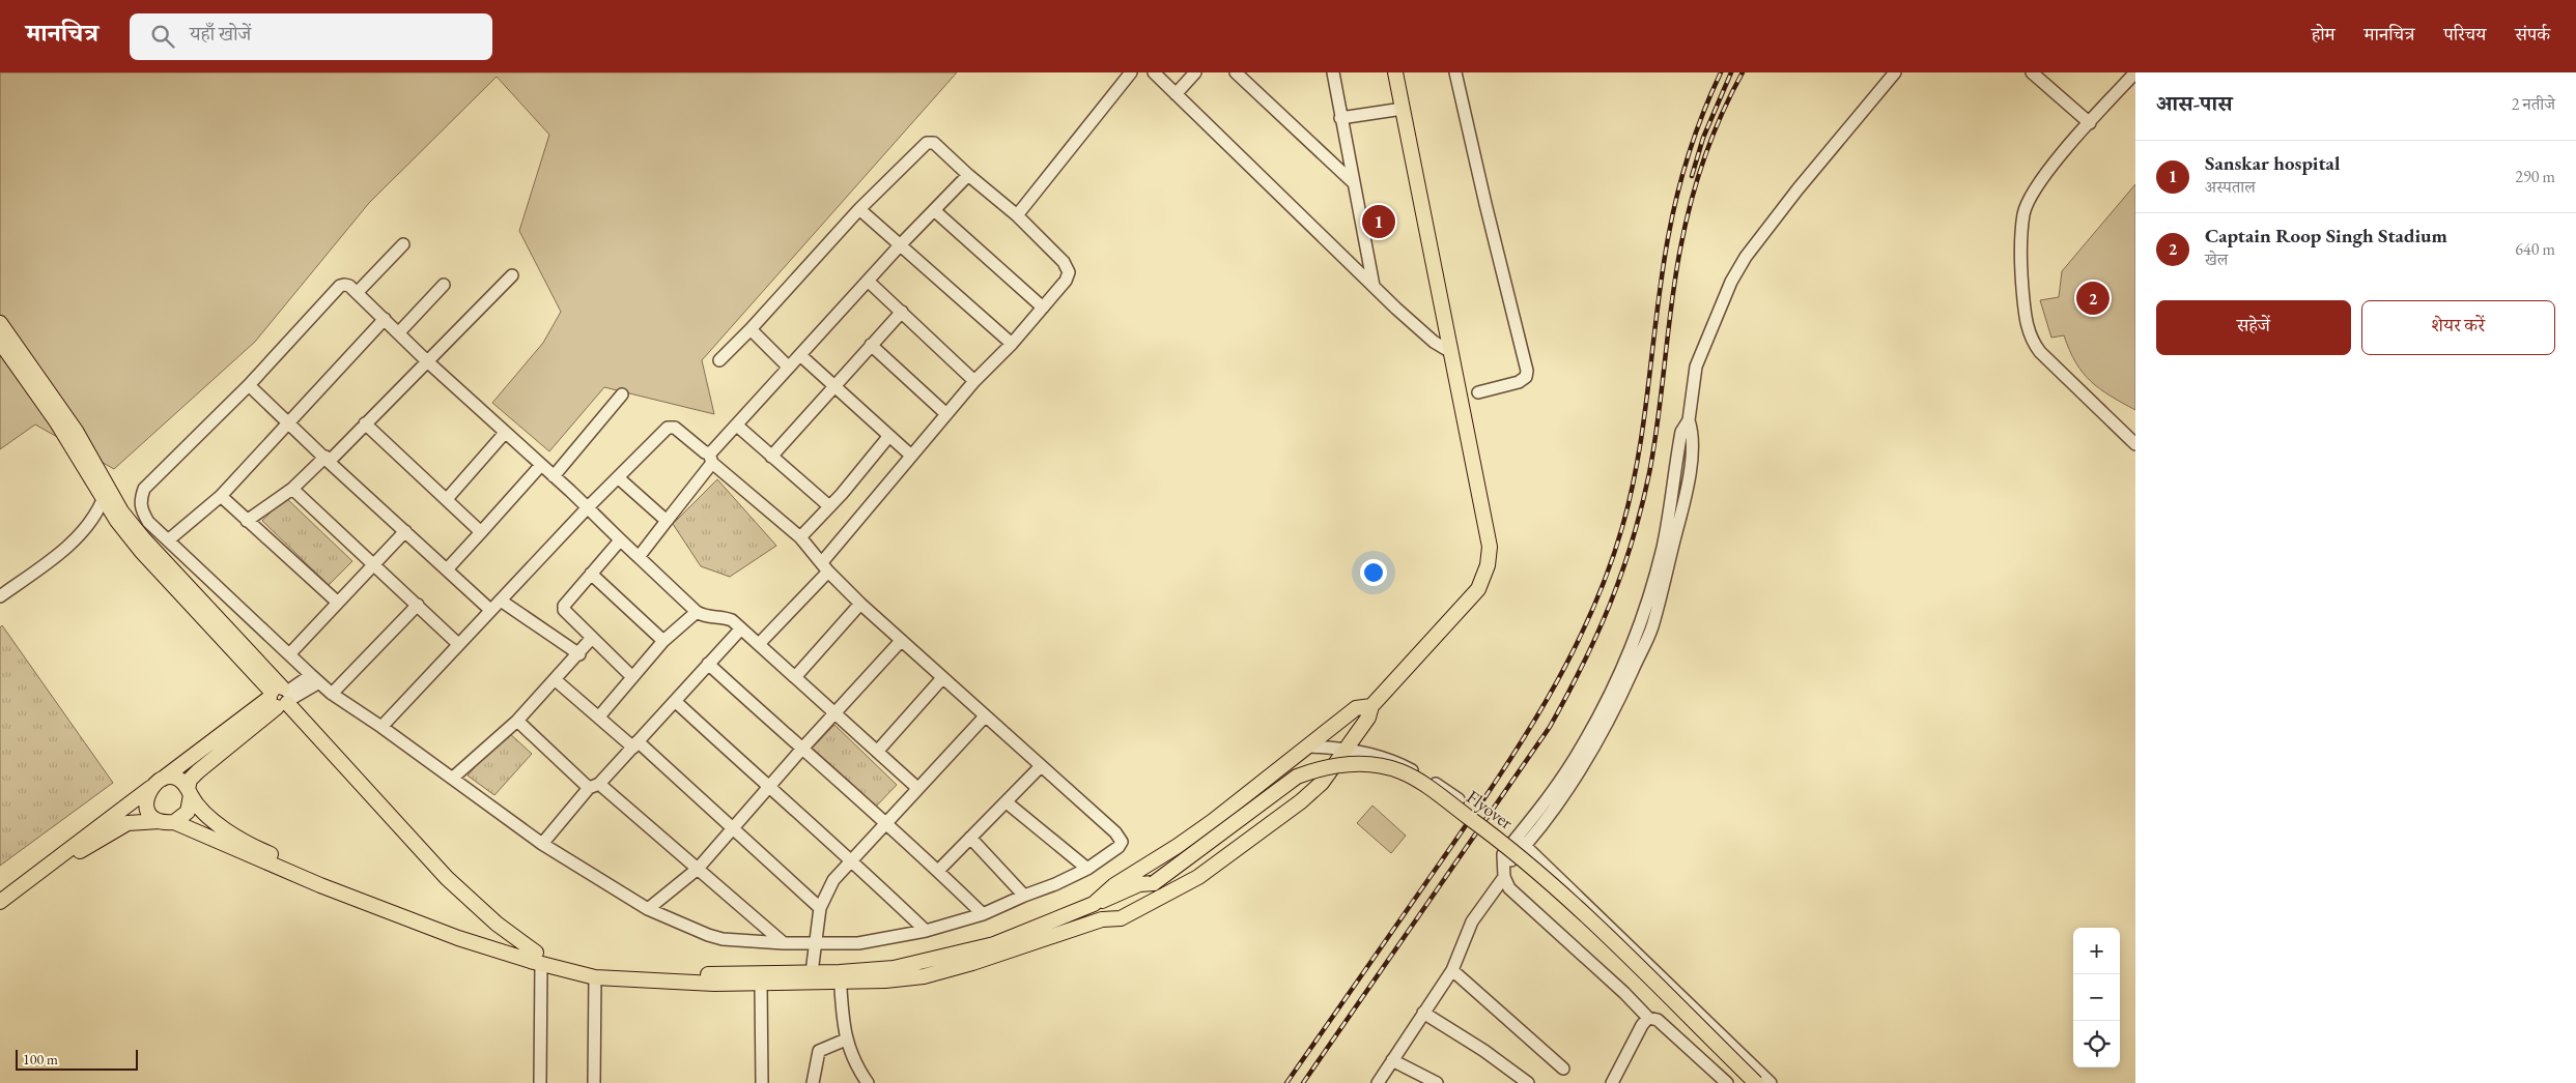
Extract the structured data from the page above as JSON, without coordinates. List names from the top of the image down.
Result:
{
  "streets": {
    "main road": ["Flyover"]
  },
  "scale_bar": "100 m",
  "page": {
    "header": "मानचित्र",
    "search": "यहाँ खोजें",
    "nav": [
      "होम",
      "मानचित्र",
      "परिचय",
      "संपर्क"
    ],
    "heading": ["आस-पास", "2 नतीजे"],
    "list": [
      {
        "mark": "1",
        "name": "Sanskar hospital",
        "note": "अस्पताल",
        "value": "290 m"
      },
      {
        "mark": "2",
        "name": "Captain Roop Singh Stadium",
        "note": "खेल",
        "value": "640 m"
      }
    ],
    "pins": ["1", "2"],
    "buttons": ["सहेजें", "शेयर करें"],
    "map_buttons": ["+", "−"],
    "scale": "100 m"
  }
}
